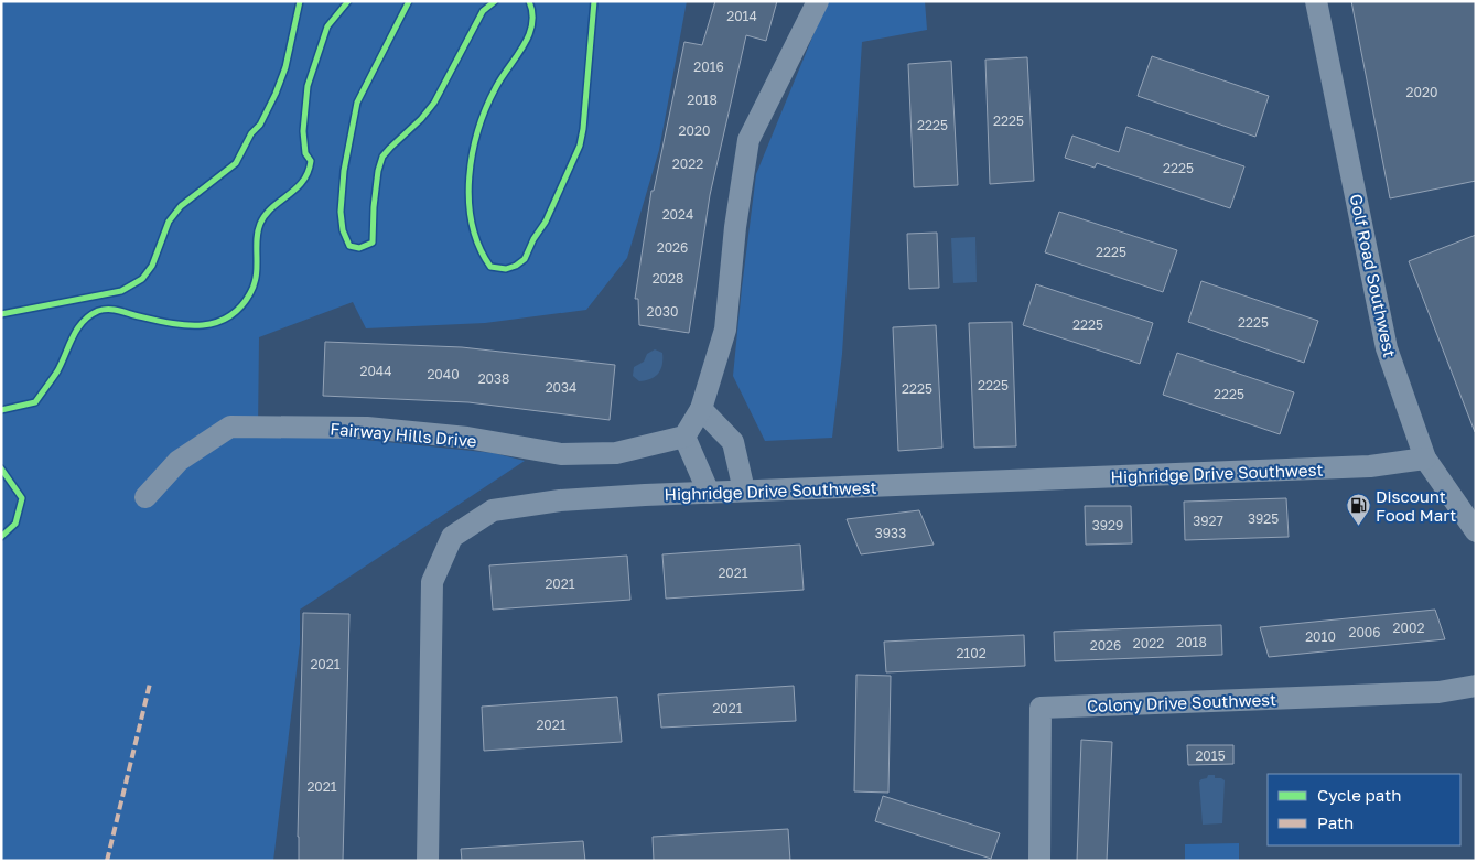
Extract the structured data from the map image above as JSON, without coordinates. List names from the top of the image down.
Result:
{
  "streets": {
    "street": [
      "Golf Road Southwest",
      "Fairway Hills Drive",
      "Highridge Drive Southwest",
      "Colony Drive Southwest"
    ]
  },
  "crossings": [
    ["Golf Road Southwest", "Highridge Drive Southwest"]
  ],
  "places": {
    "fuel station": ["Discount Food Mart"]
  },
  "house_numbers": [
    "2014",
    "2016",
    "2020",
    "2018",
    "2225",
    "2225",
    "2020",
    "2022",
    "2225",
    "2024",
    "2026",
    "2225",
    "2028",
    "2030",
    "2225",
    "2225",
    "2044",
    "2040",
    "2038",
    "2225",
    "2034",
    "2225",
    "2225",
    "3925",
    "3927",
    "3929",
    "3933",
    "2021",
    "2021",
    "2002",
    "2006",
    "2010",
    "2018",
    "2022",
    "2026",
    "2102",
    "2021",
    "2021",
    "2021",
    "2015",
    "2021"
  ],
  "legend": ["Cycle path", "Path"]
}
